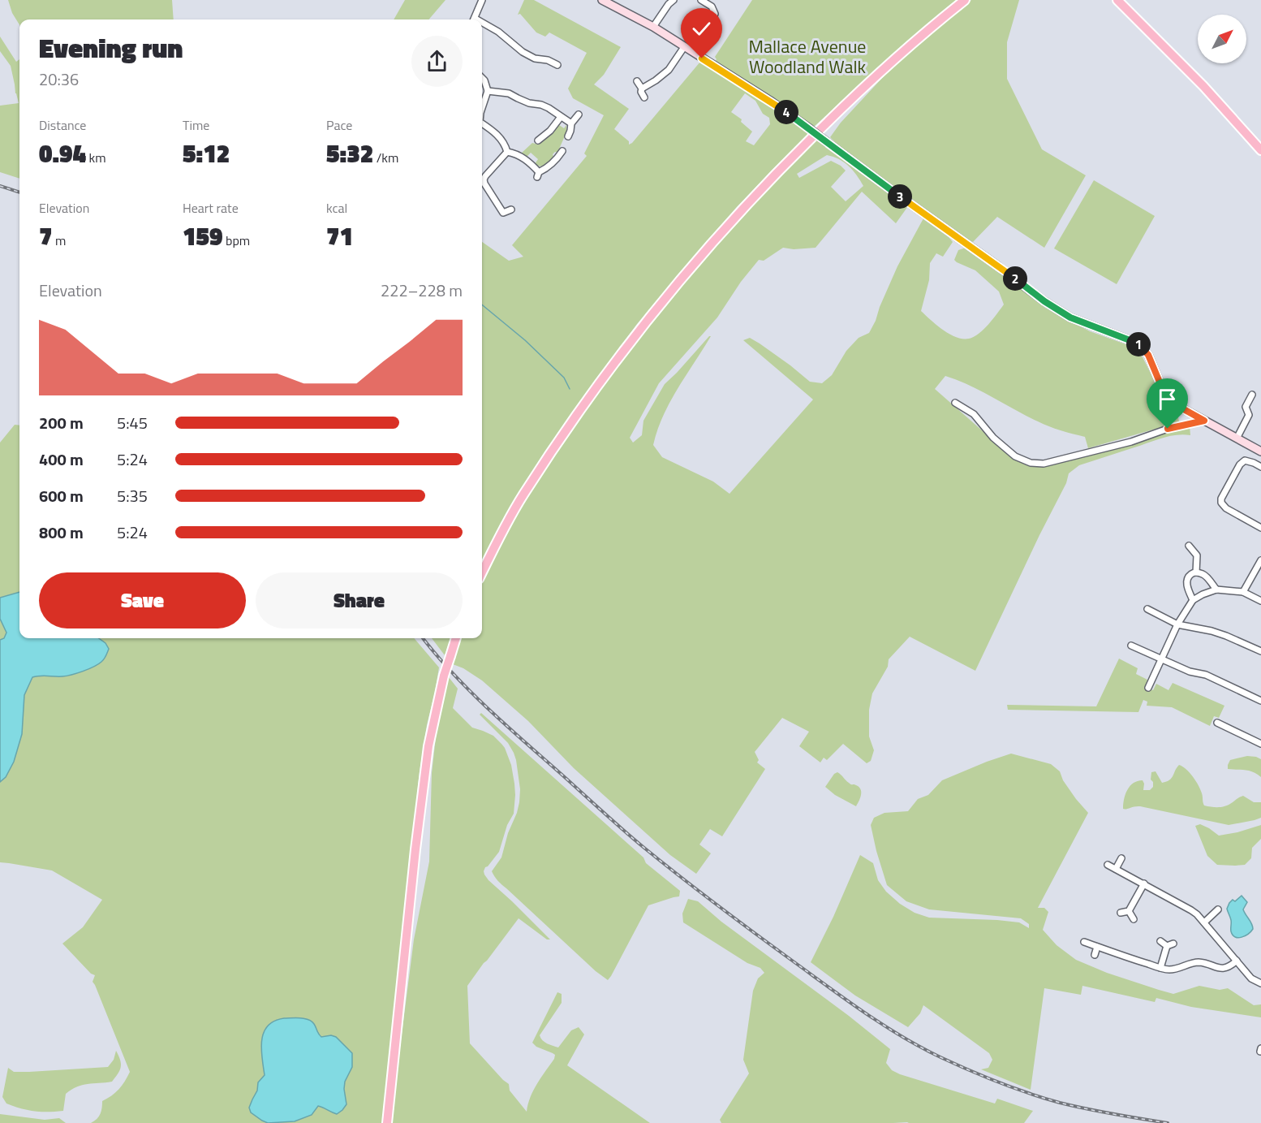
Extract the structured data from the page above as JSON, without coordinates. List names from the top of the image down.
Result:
{
  "parks": ["Mallace Avenue Woodland Walk"],
  "north": "top right",
  "page": {
    "heading": ["Evening run", "20:36"],
    "pins": [
      "4",
      "3",
      "2",
      "1"
    ],
    "stats": [
      ["Distance", "0.94 km"],
      ["Time", "5:12"],
      ["Pace", "5:32 /km"],
      ["Elevation", "7 m"],
      ["Heart rate", "159 bpm"],
      ["kcal", "71"]
    ],
    "chart": ["Elevation", "222–228 m"],
    "list": [
      {
        "name": "200 m",
        "note": "5:45"
      },
      {
        "name": "400 m",
        "note": "5:24"
      },
      {
        "name": "600 m",
        "note": "5:35"
      },
      {
        "name": "800 m",
        "note": "5:24"
      }
    ],
    "buttons": ["Save", "Share"]
  }
}
